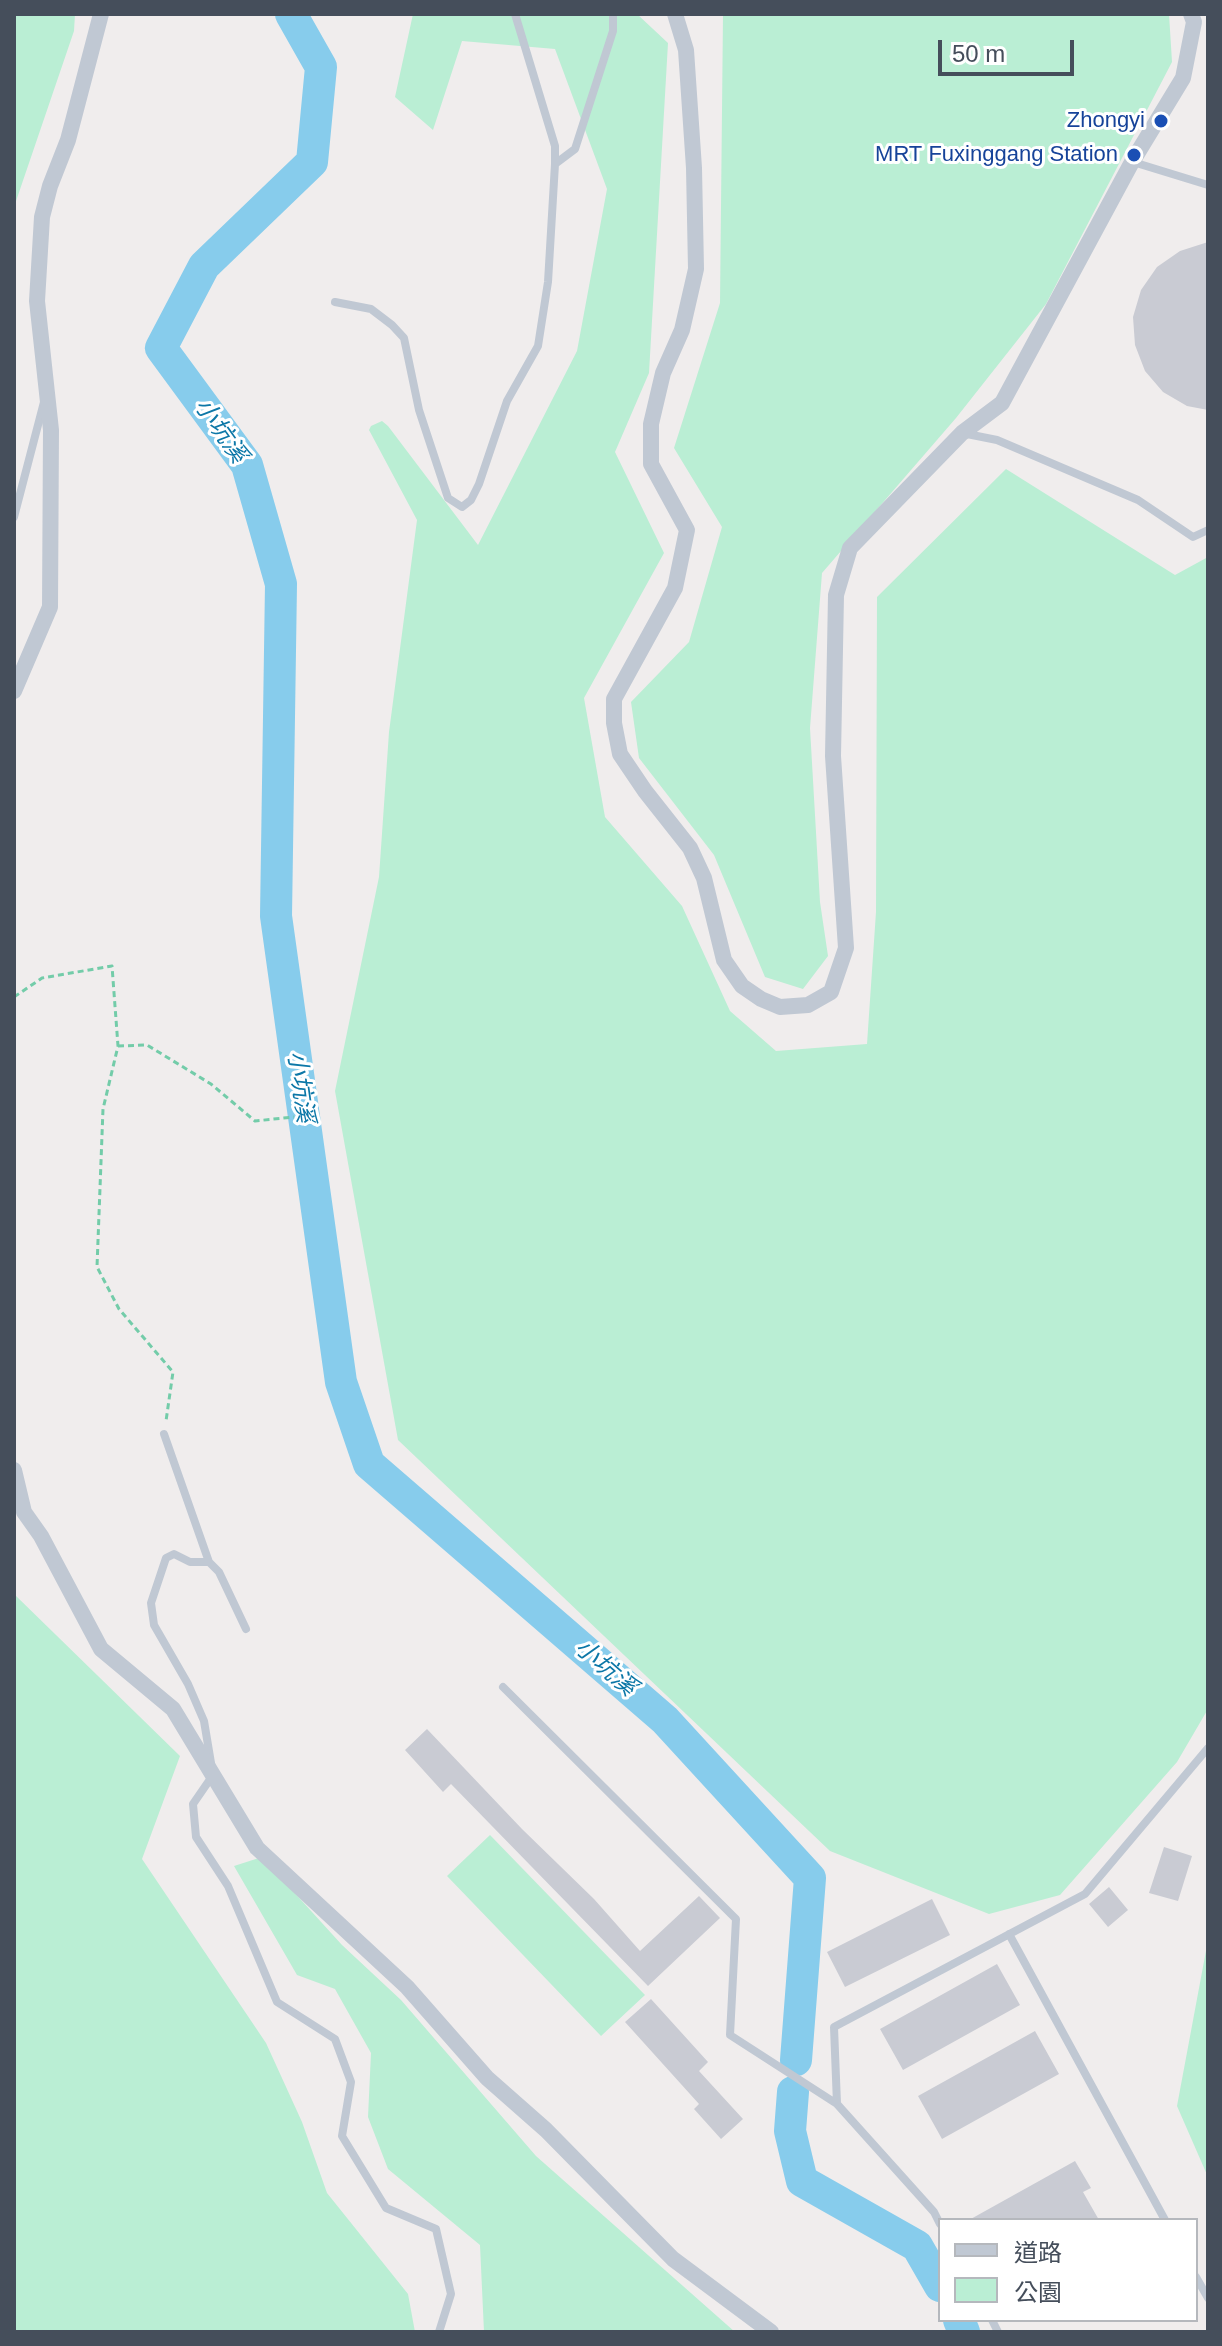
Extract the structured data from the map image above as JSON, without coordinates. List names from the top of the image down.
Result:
{
  "water": ["小坑溪"],
  "places": ["Zhongyi", "MRT Fuxinggang Station"],
  "legend": ["道路", "公園"],
  "scale_bar": "50 m"
}
